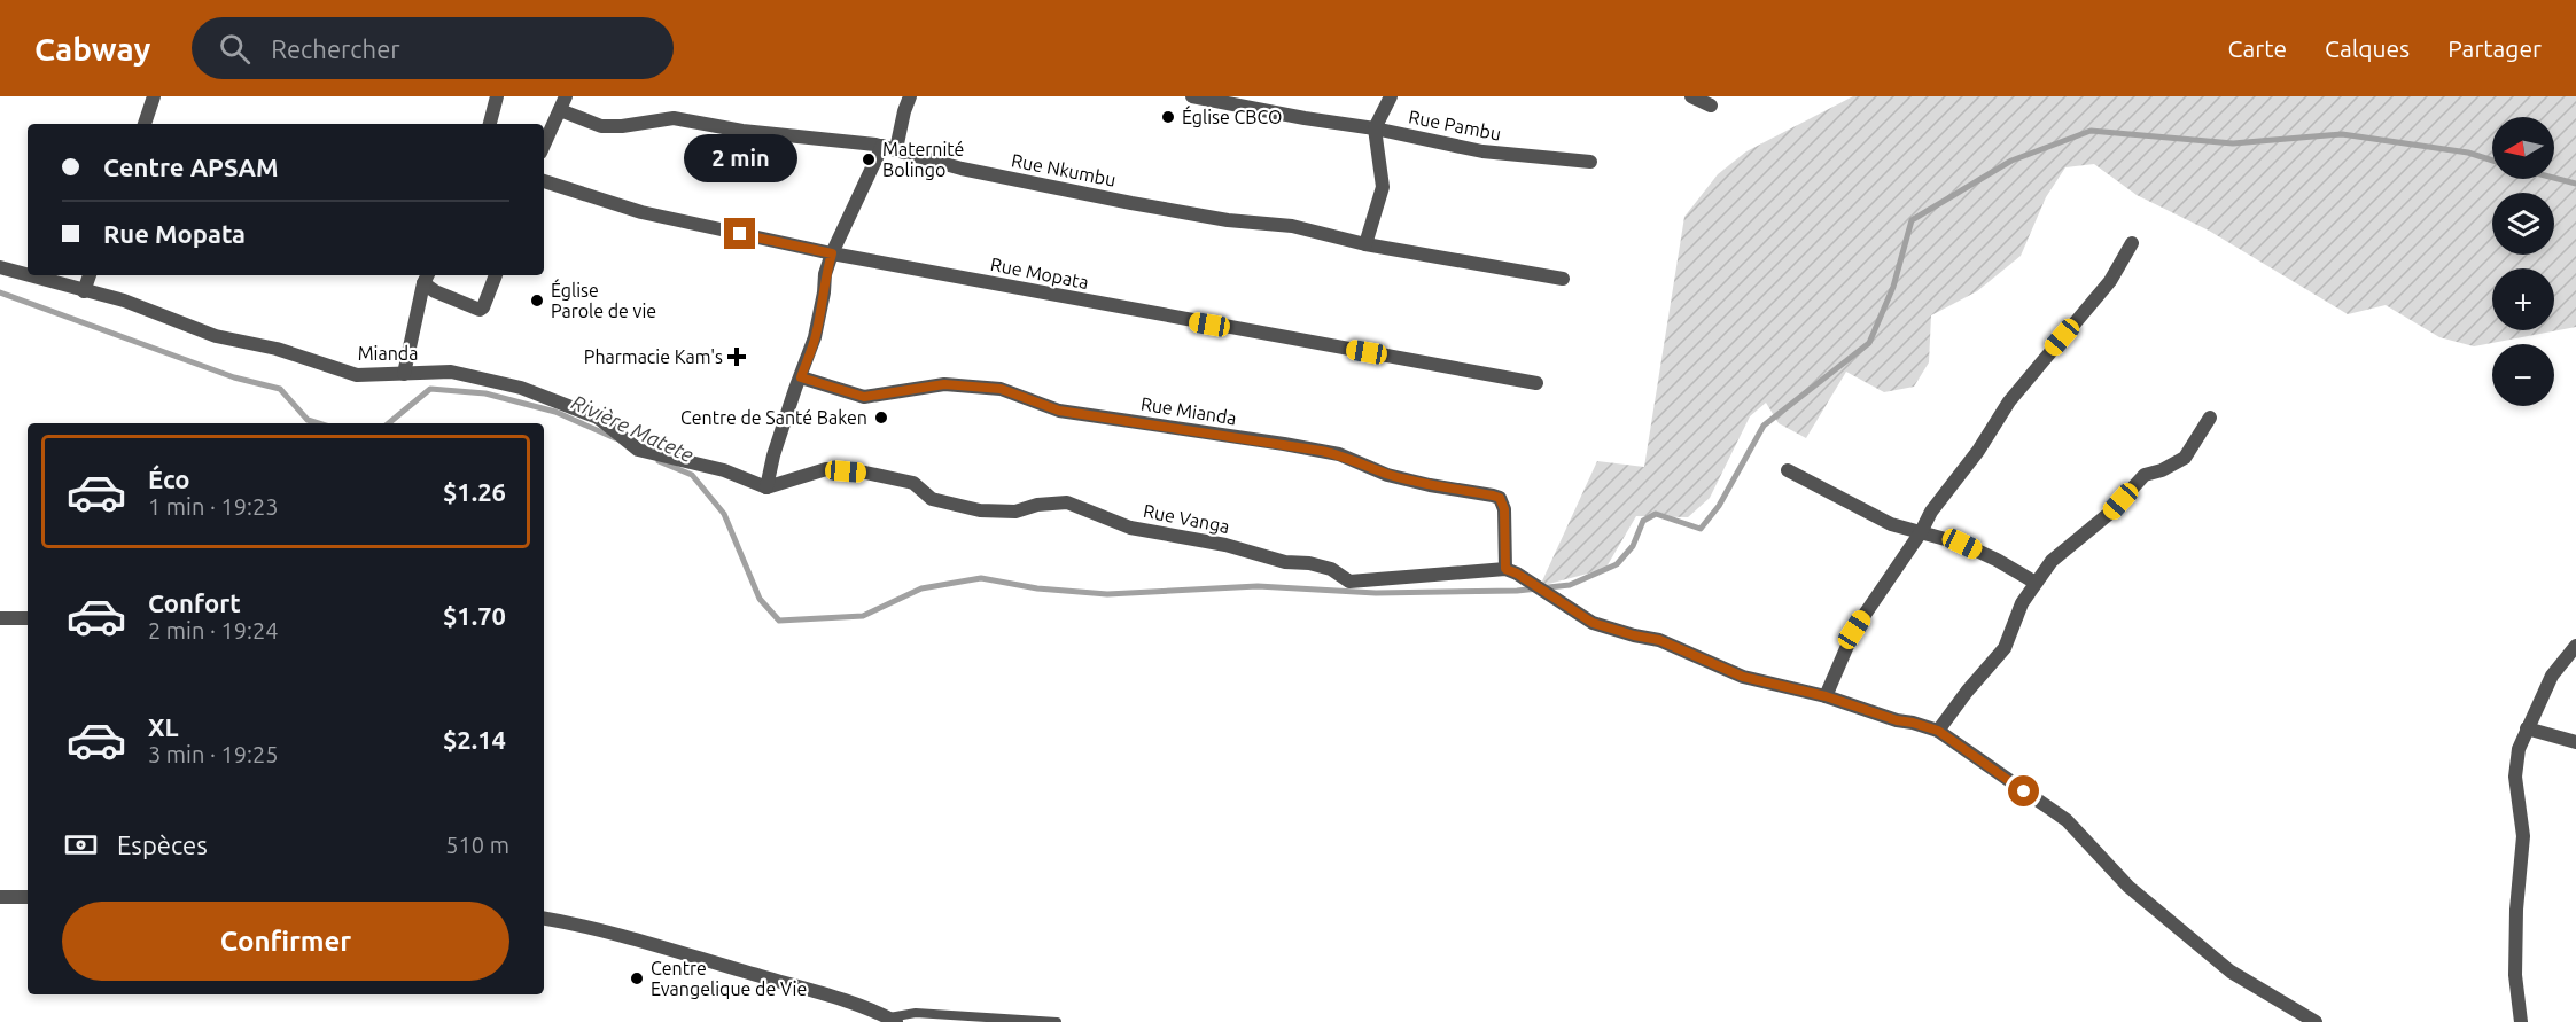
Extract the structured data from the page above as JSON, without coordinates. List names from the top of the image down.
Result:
{
  "streets": {
    "street": [
      "Rue Pambu",
      "Rue Nkumbu",
      "Rue Mopata",
      "Mianda",
      "Rue Mianda",
      "Rue Vanga"
    ]
  },
  "crossings": [
    ["Mianda", "Rue Vanga"],
    ["Rue Mianda", "Rue Vanga"]
  ],
  "water": ["Rivière Matete"],
  "places": {
    "other": [
      "Église CBCO",
      "Maternité Bolingo",
      "Église Parole de vie",
      "Centre de Santé Baken",
      "Centre Evangelique de Vie"
    ],
    "health": ["Pharmacie Kam's"]
  },
  "north": "left",
  "page": {
    "header": "Cabway",
    "search": "Rechercher",
    "nav": ["Carte", "Calques", "Partager"],
    "map_buttons": ["+", "−"],
    "banner": ["Centre APSAM", "Rue Mopata"],
    "bubble": "2 min",
    "list": [
      {
        "name": "Éco",
        "note": "1 min · 19:23",
        "value": "$1.26"
      },
      {
        "name": "Confort",
        "note": "2 min · 19:24",
        "value": "$1.70"
      },
      {
        "name": "XL",
        "note": "3 min · 19:25",
        "value": "$2.14"
      }
    ],
    "pay": ["Espèces", "510 m"],
    "buttons": "Confirmer"
  }
}
